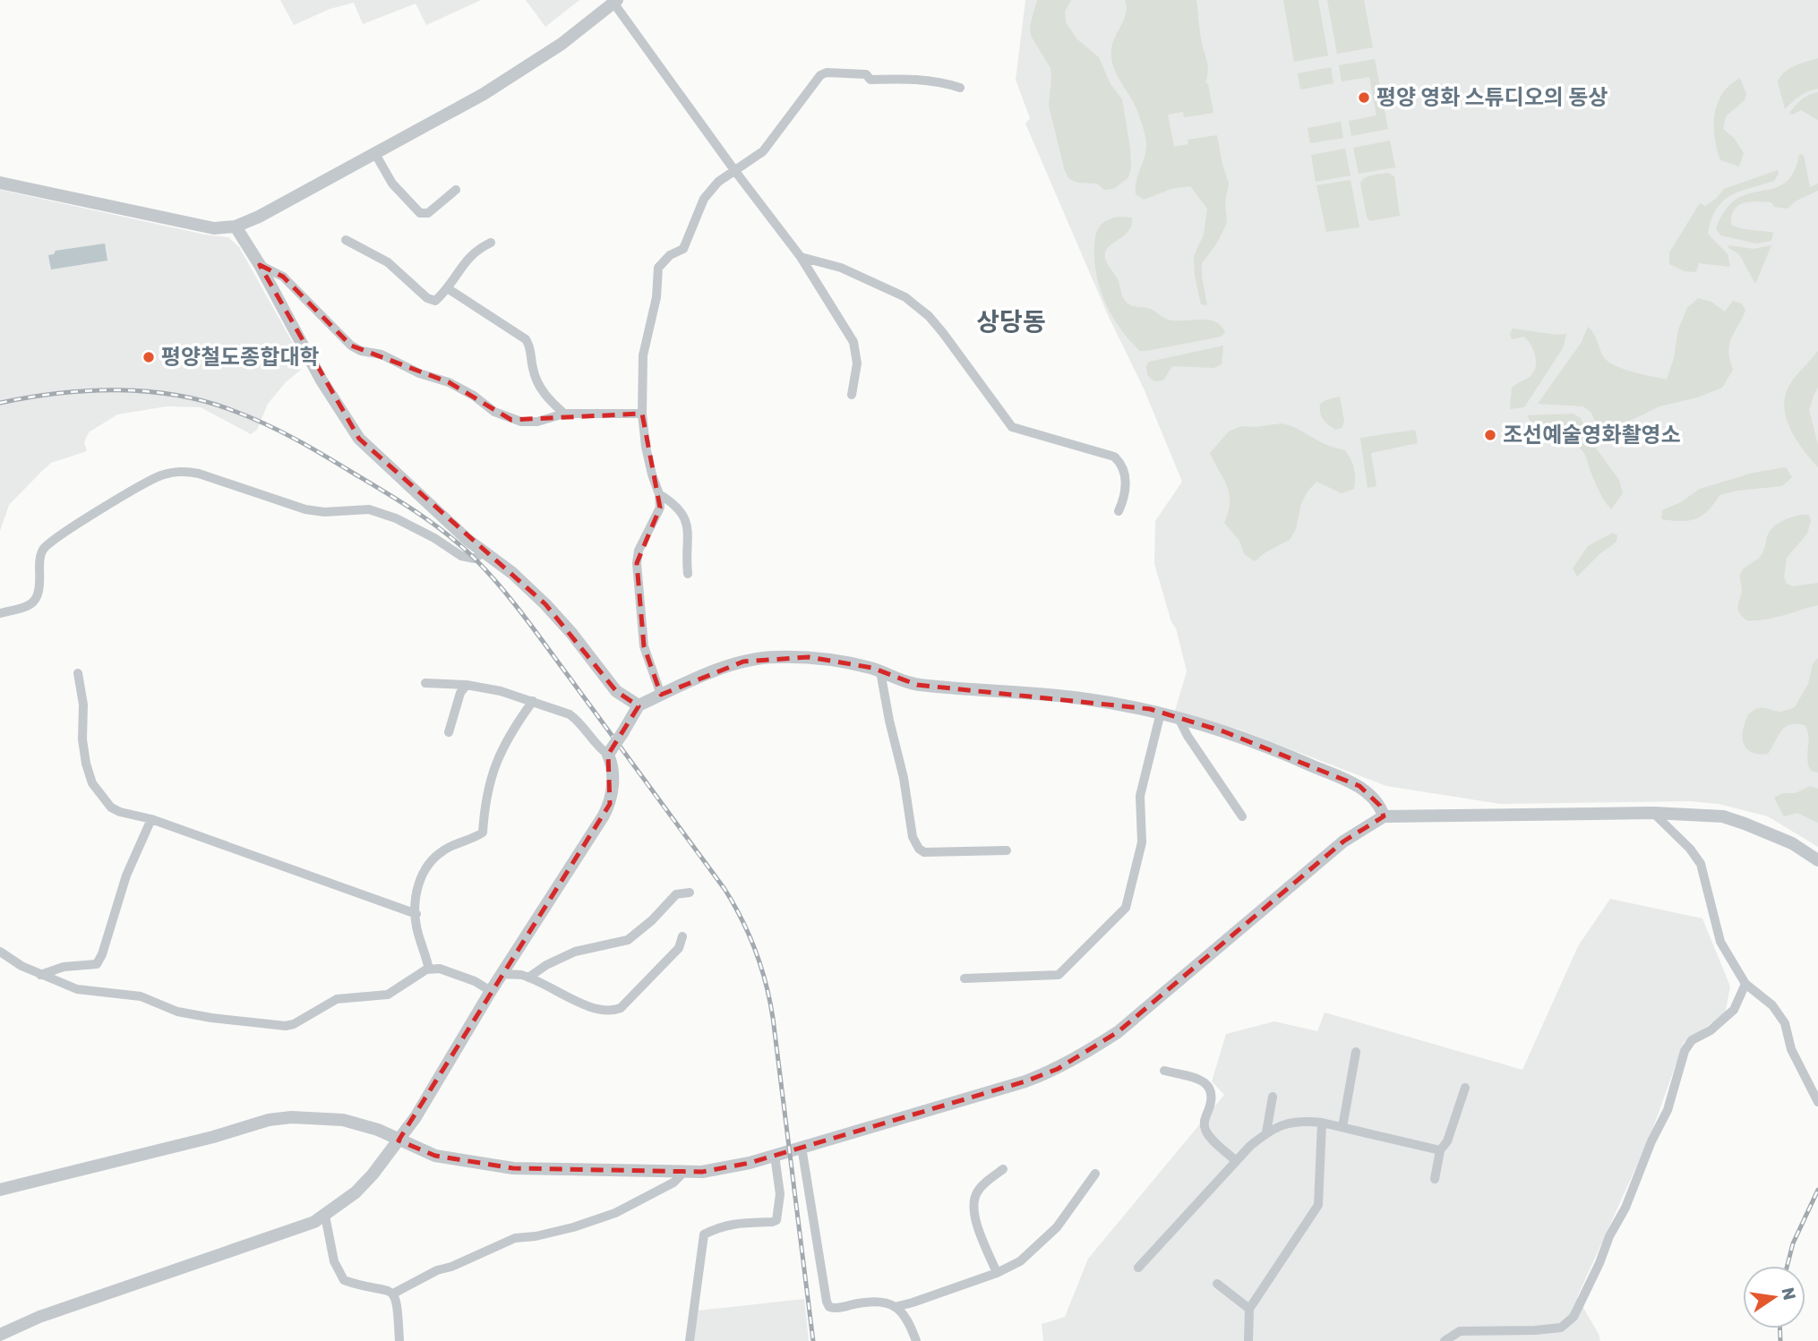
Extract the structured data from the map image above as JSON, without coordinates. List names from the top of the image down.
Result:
{
  "districts": ["상당동"],
  "places": ["평양 영화 스튜디오의 동상", "평양철도종합대학", "조선예술영화촬영소"],
  "north": "right"
}
